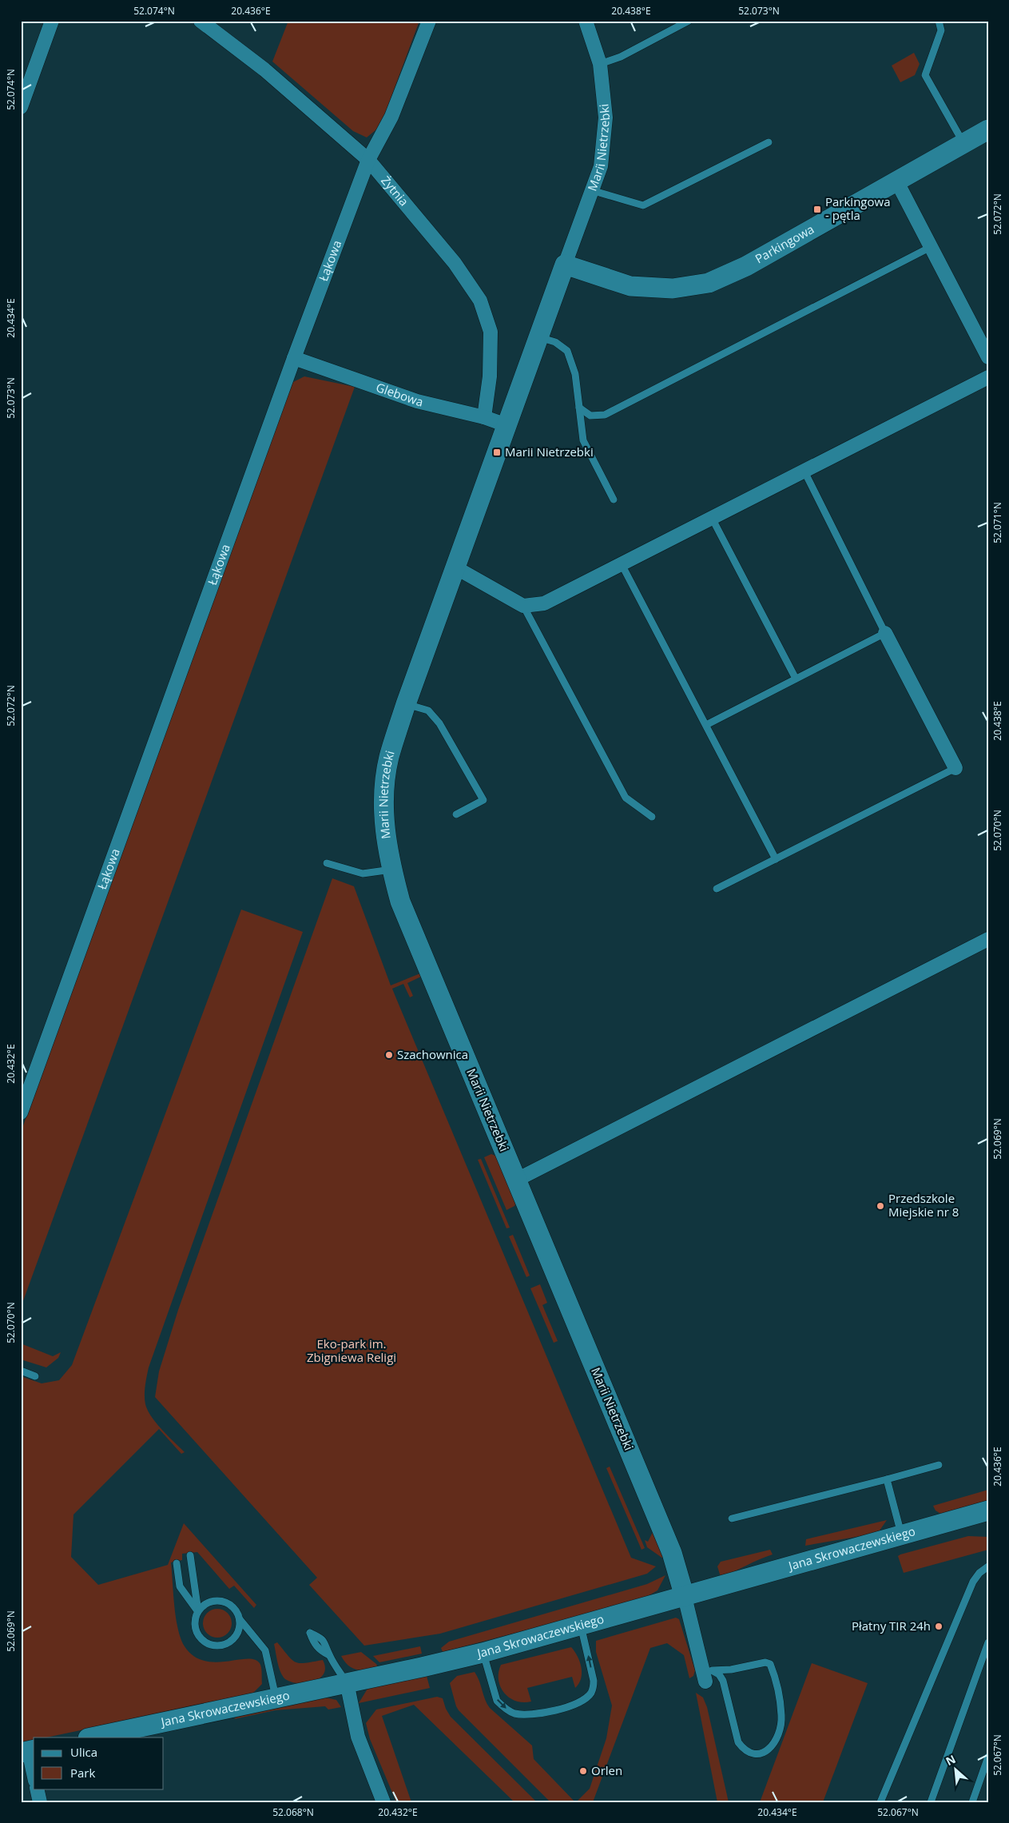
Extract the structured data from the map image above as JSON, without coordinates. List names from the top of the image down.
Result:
{
  "streets": {
    "street": [
      "Marii Nietrzebki",
      "Żytnia",
      "Parkingowa",
      "Łąkowa",
      "Glebowa",
      "Jana Skrowaczewskiego"
    ]
  },
  "crossings": [
    ["Marii Nietrzebki", "Parkingowa"],
    ["Marii Nietrzebki", "Glebowa"],
    ["Marii Nietrzebki", "Jana Skrowaczewskiego"],
    ["Żytnia", "Łąkowa"],
    ["Żytnia", "Glebowa"],
    ["Łąkowa", "Glebowa"]
  ],
  "parks": ["Eko-park im. Zbigniewa Religi"],
  "places": {
    "transit": ["Parkingowa - pętla", "Marii Nietrzebki"],
    "other": [
      "Szachownica",
      "Przedszkole Miejskie nr 8",
      "Płatny TIR 24h",
      "Orlen"
    ]
  },
  "legend": ["Ulica", "Park"],
  "north": "top left",
  "coordinates": [
    "52.074°N",
    "20.436°E",
    "20.438°E",
    "52.073°N",
    "52.072°N",
    "20.434°E",
    "52.071°N",
    "52.070°N",
    "20.432°E",
    "52.069°N",
    "52.067°N",
    "52.068°N"
  ]
}
